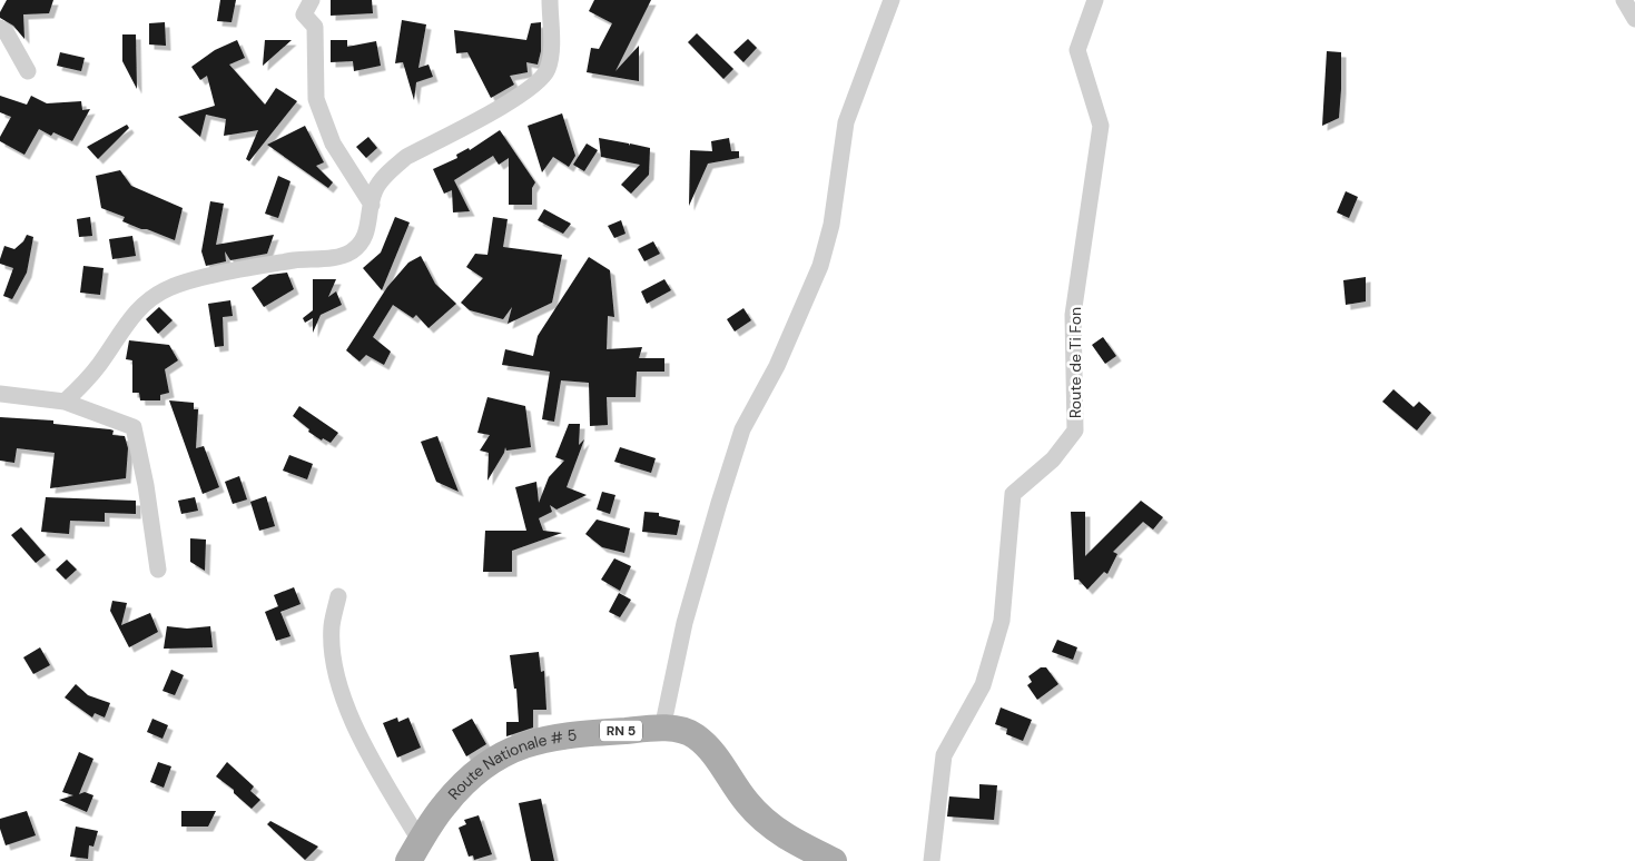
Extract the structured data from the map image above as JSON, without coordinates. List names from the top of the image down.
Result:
{
  "streets": {
    "main road": ["RN 5", "Route Nationale # 5"],
    "street": ["Route de Ti Fon"]
  }
}
